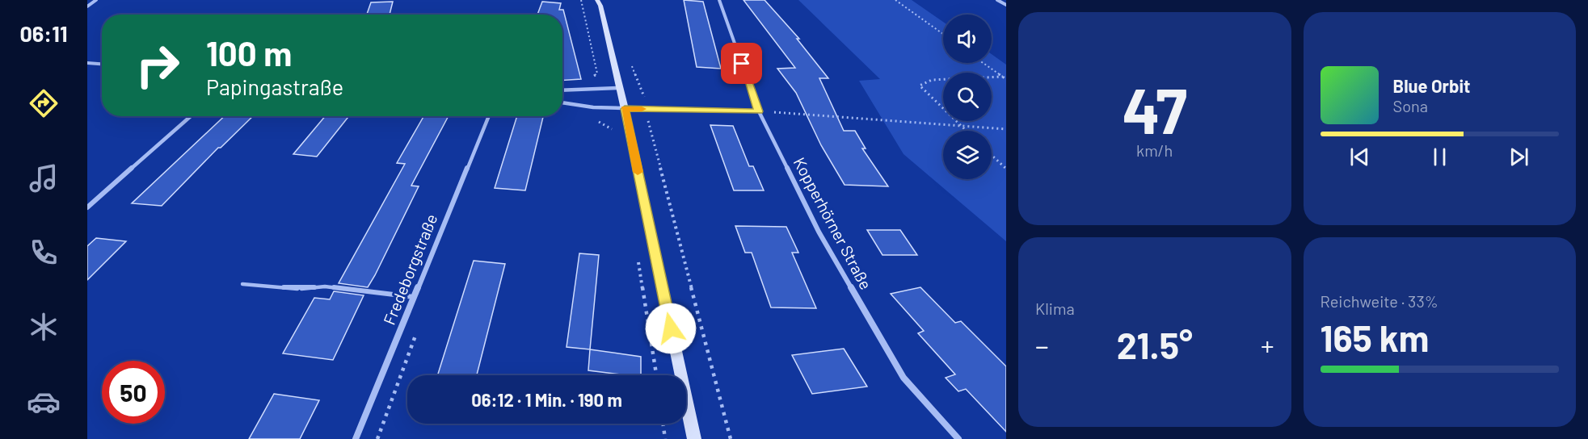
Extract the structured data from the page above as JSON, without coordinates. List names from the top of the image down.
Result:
{
  "streets": {
    "street": ["Kopperhörner Straße", "Fredeborgstraße"]
  },
  "page": {
    "tabs": "06:11",
    "tile": [
      ["47", "km/h"],
      "Klima",
      ["Reichweite · 33%", "165 km"]
    ],
    "turn": ["100 m", "Papingastraße"],
    "song": ["Blue Orbit", "Sona"],
    "heat": ["−", "21.5°", "+"],
    "limit": "50",
    "trip": "06:12 · 1 Min. · 190 m"
  }
}
